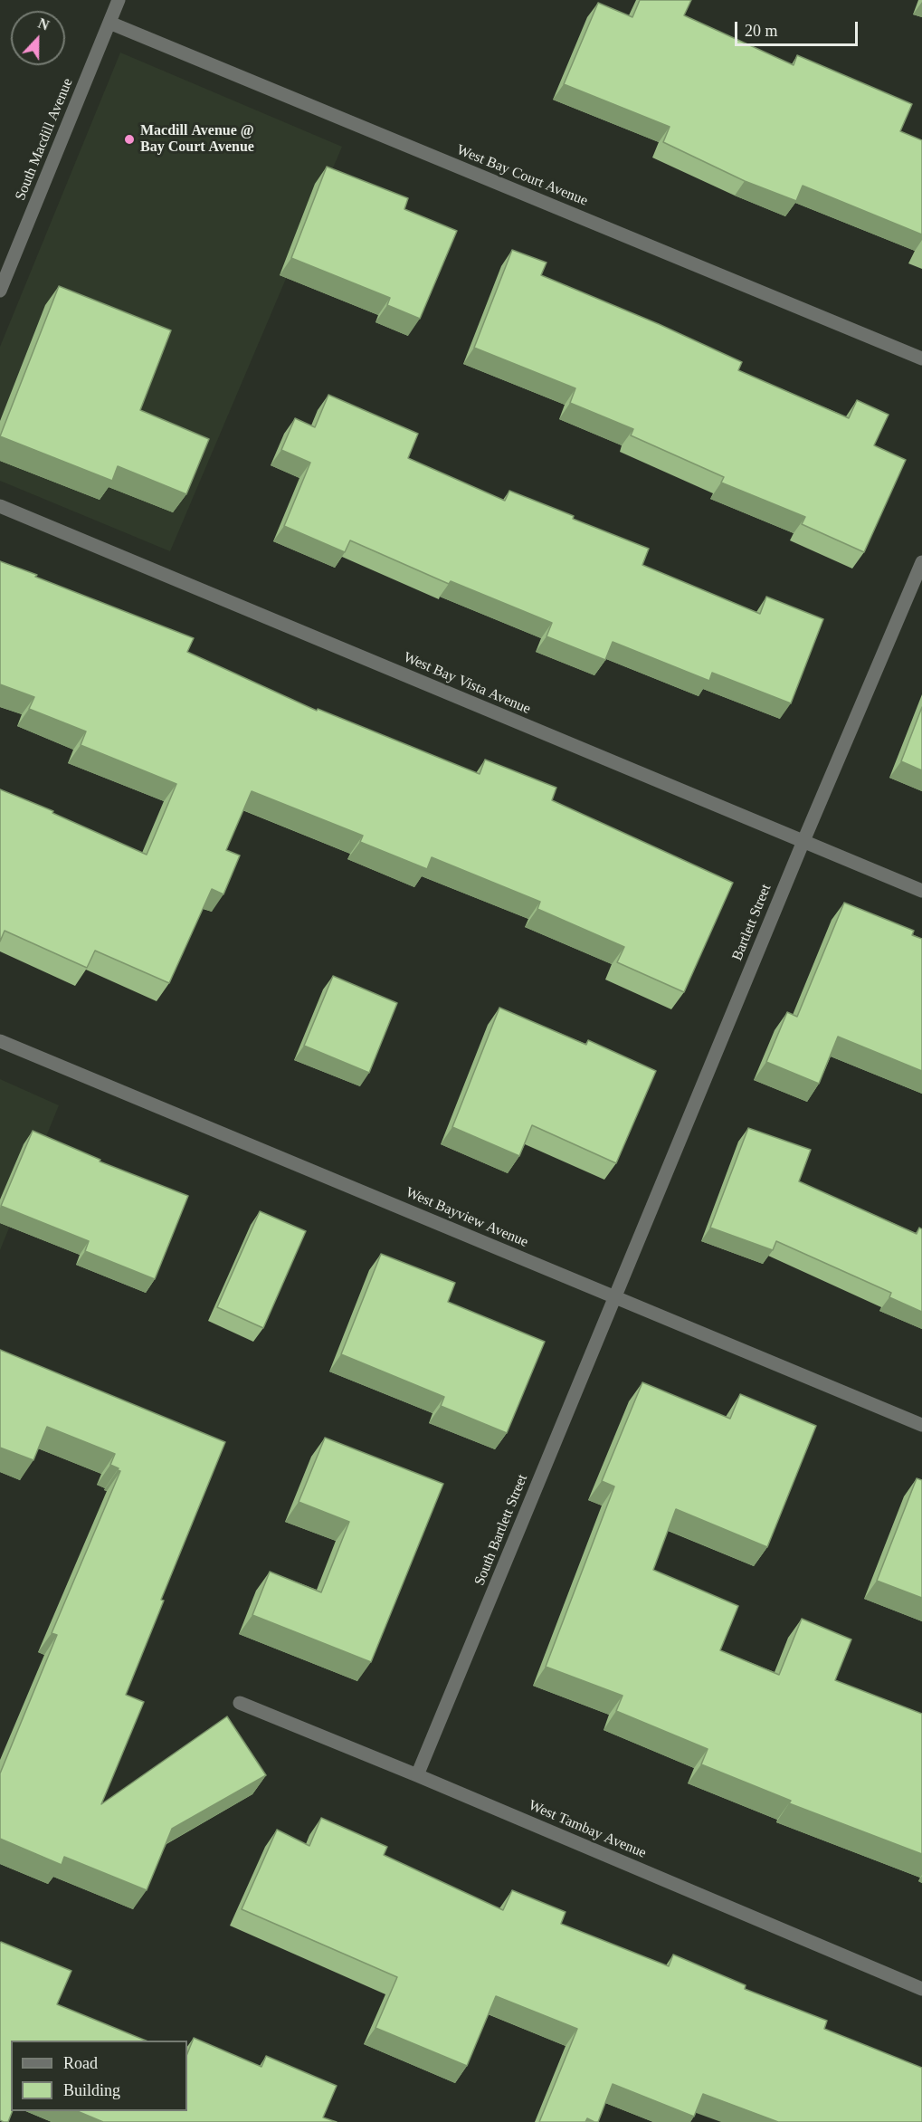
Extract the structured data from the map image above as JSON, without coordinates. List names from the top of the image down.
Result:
{
  "streets": {
    "street": [
      "South Macdill Avenue",
      "West Bay Court Avenue",
      "West Bay Vista Avenue",
      "Bartlett Street",
      "West Bayview Avenue",
      "South Bartlett Street",
      "West Tambay Avenue"
    ]
  },
  "crossings": [
    ["South Macdill Avenue", "West Bay Court Avenue"],
    ["West Bay Vista Avenue", "Bartlett Street"],
    ["Bartlett Street", "West Bayview Avenue"],
    ["Bartlett Street", "South Bartlett Street"],
    ["West Bayview Avenue", "South Bartlett Street"],
    ["South Bartlett Street", "West Tambay Avenue"]
  ],
  "places": ["Macdill Avenue @ Bay Court Avenue"],
  "legend": ["Road", "Building"],
  "scale_bar": "20 m",
  "north": "top"
}
